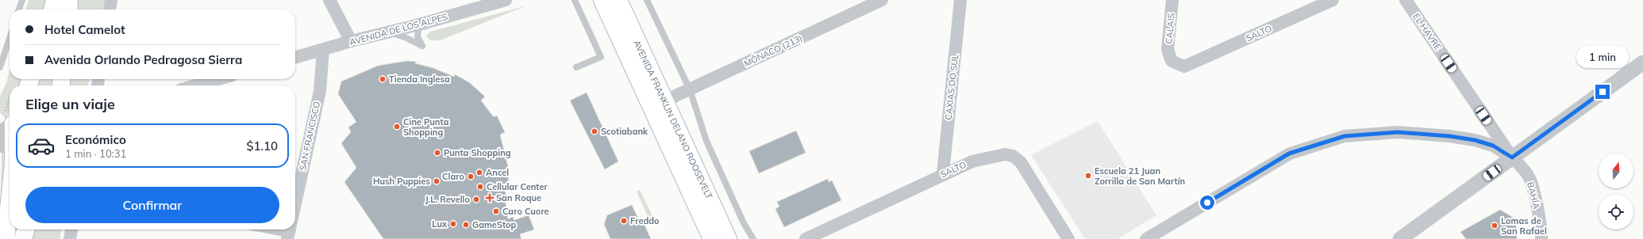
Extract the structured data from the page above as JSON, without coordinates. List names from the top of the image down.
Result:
{
  "streets": {
    "main road": ["AVENIDA FRANKLIN DELANO ROOSEVELT"],
    "street": [
      "CALAIS",
      "AVENIDA DE LOS ALPES",
      "EL HAVRE",
      "SALTO",
      "MÓNACO (213)",
      "CAXIAS DO SUL",
      "SAN FRANCISCO",
      "BAHÍA"
    ]
  },
  "crossings": [
    ["CALAIS", "SALTO"],
    ["AVENIDA DE LOS ALPES", "SAN FRANCISCO"],
    ["EL HAVRE", "BAHÍA"],
    ["SALTO", "CAXIAS DO SUL"],
    ["MÓNACO (213)", "AVENIDA FRANKLIN DELANO ROOSEVELT"]
  ],
  "places": {
    "other": [
      "Tienda Inglesa",
      "Cine Punta Shopping",
      "Scotiabank",
      "Punta Shopping",
      "Ancel",
      "Escuela 21 Juan Zorrilla de San Martín",
      "Claro",
      "Hush Puppies",
      "Cellular Center",
      "J.L. Revello",
      "Caro Cuore",
      "Freddo",
      "Lux",
      "GameStop",
      "Lomas de San Rafael"
    ],
    "health": ["San Roque"]
  },
  "north": "top",
  "page": {
    "banner": ["Hotel Camelot", "Avenida Orlando Pedragosa Sierra"],
    "bubble": "1 min",
    "heading": "Elige un viaje",
    "list": [
      {
        "name": "Económico",
        "note": "1 min · 10:31",
        "value": "$1.10"
      }
    ],
    "buttons": "Confirmar"
  }
}
